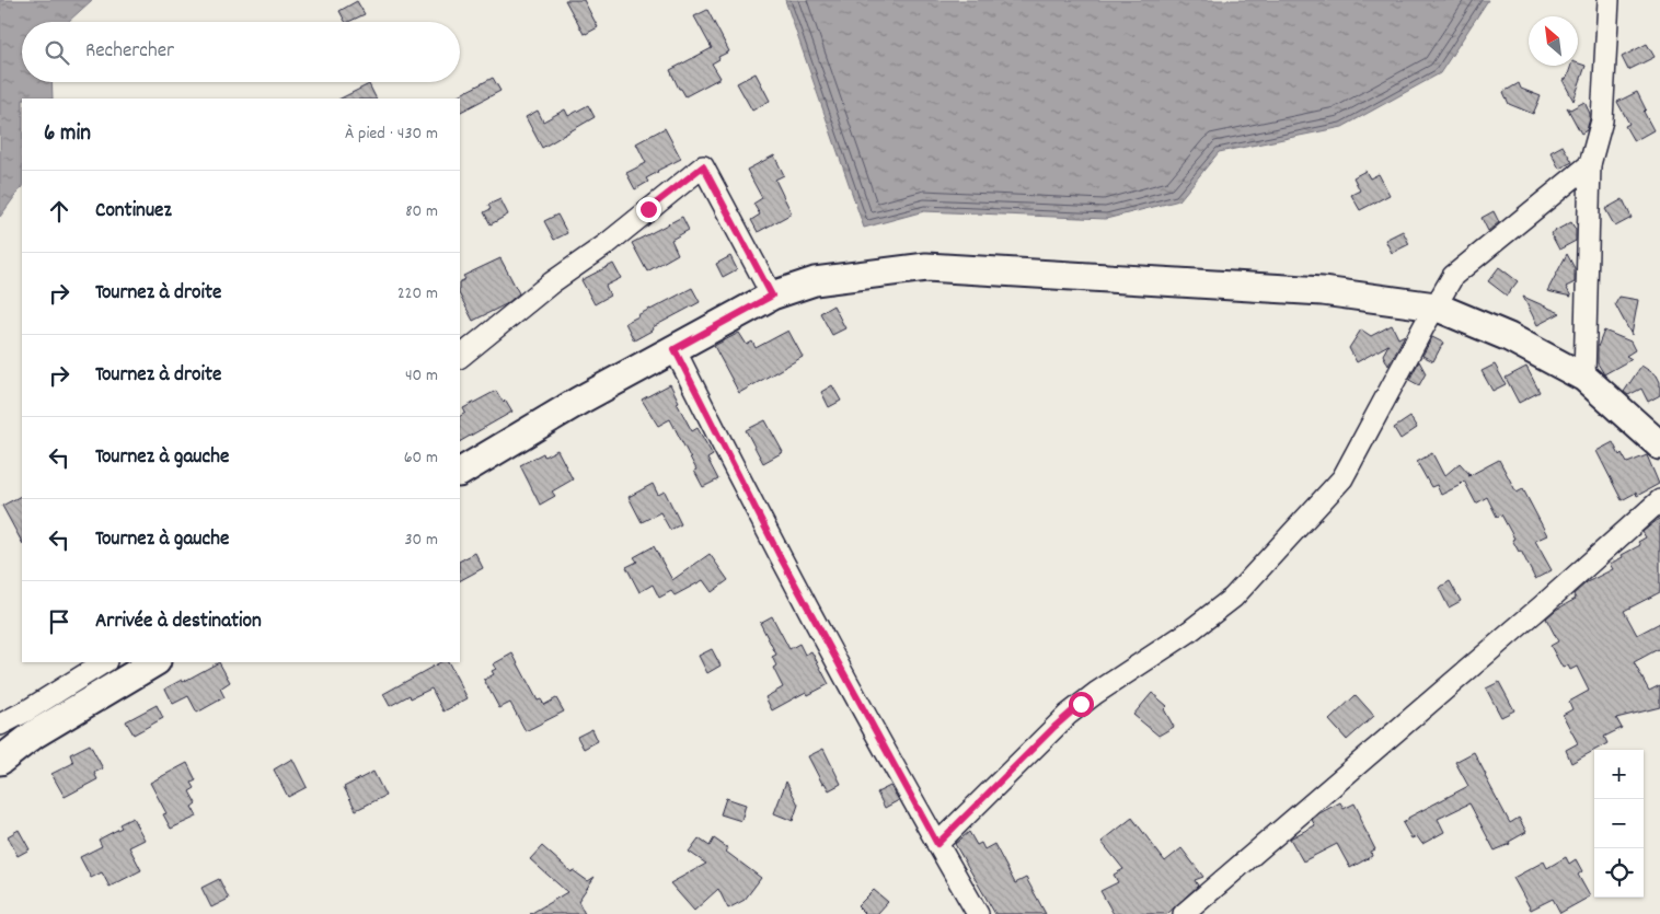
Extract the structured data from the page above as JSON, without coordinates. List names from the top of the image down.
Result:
{
  "north": "top left",
  "page": {
    "search": "Rechercher",
    "heading": ["6 min", "À pied · 430 m"],
    "list": [
      ["Continuez", "80 m"],
      ["Tournez à droite", "220 m"],
      ["Tournez à droite", "40 m"],
      ["Tournez à gauche", "60 m"],
      ["Tournez à gauche", "30 m"],
      "Arrivée à destination"
    ],
    "map_buttons": ["+", "−"]
  }
}
